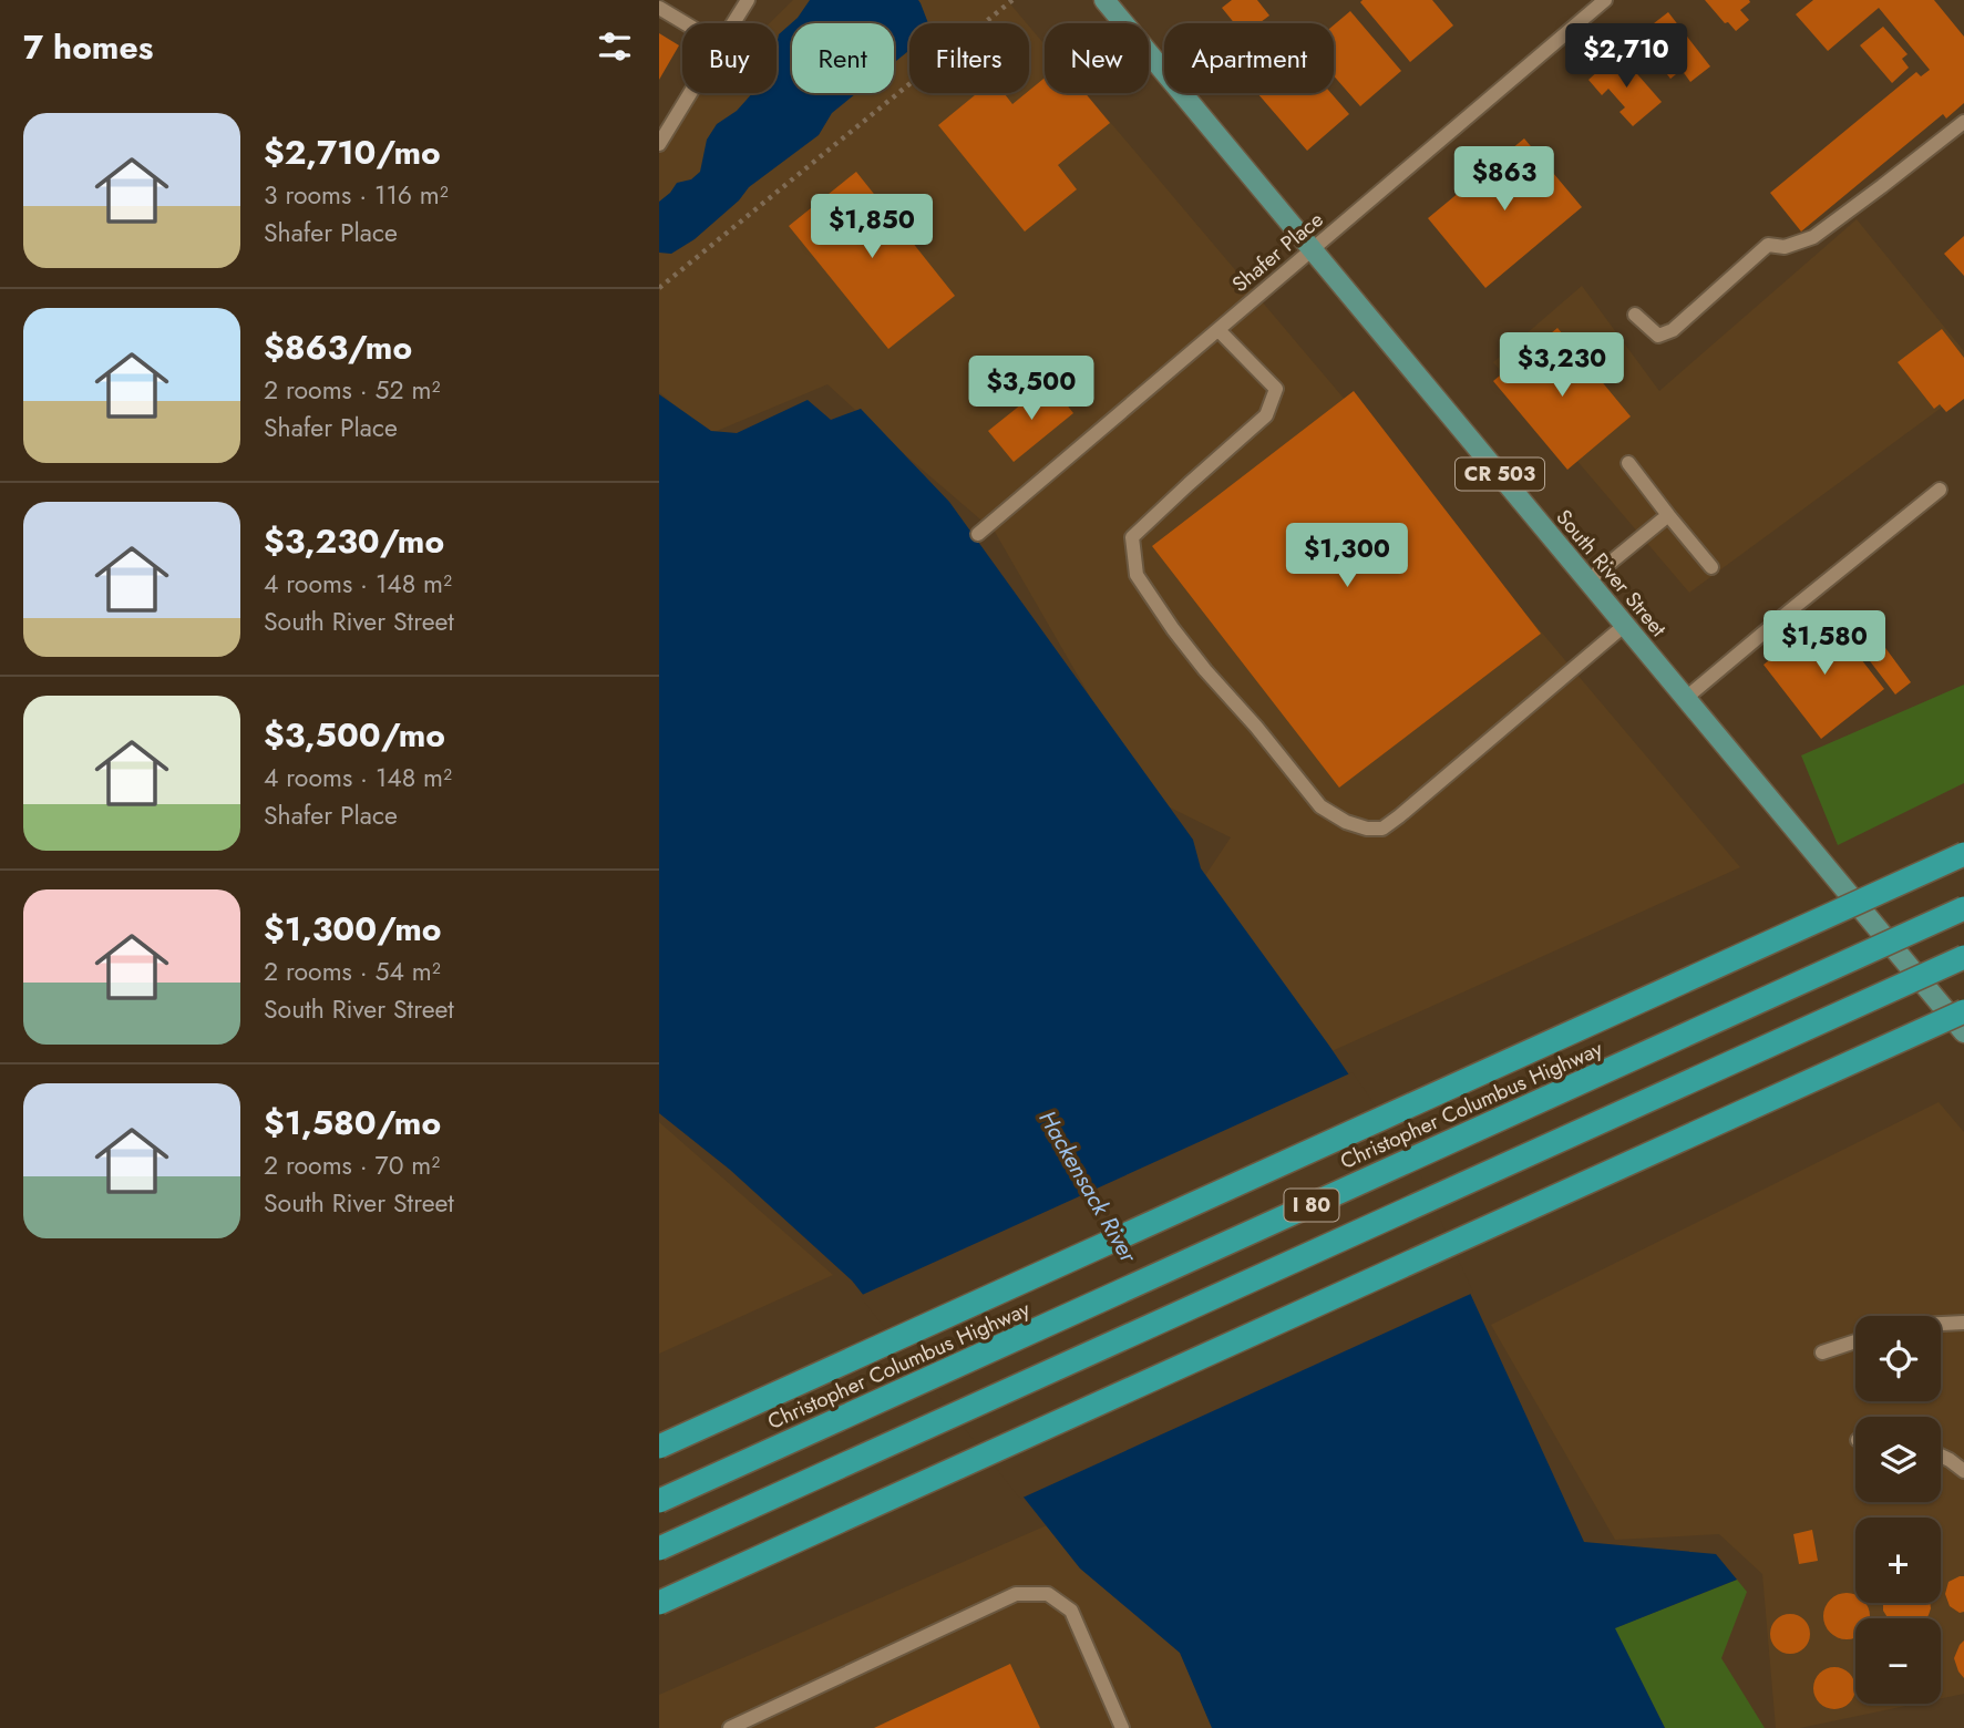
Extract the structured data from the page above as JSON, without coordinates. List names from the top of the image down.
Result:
{
  "streets": {
    "highway": ["Christopher Columbus Highway", "I 80"],
    "main road": ["CR 503", "South River Street"],
    "street": ["Shafer Place"]
  },
  "crossings": [
    ["Shafer Place", "South River Street"]
  ],
  "water": ["Hackensack River"],
  "page": {
    "heading": "7 homes",
    "price": [
      "$2,710",
      "$863",
      "$1,850",
      "$3,230",
      "$3,500",
      "$1,300",
      "$1,580"
    ],
    "chip": [
      "Buy",
      "Rent",
      "Filters",
      "New",
      "Apartment"
    ],
    "list": [
      {
        "name": "$2,710/mo",
        "note": "3 rooms · 116 m² · Shafer Place"
      },
      {
        "name": "$863/mo",
        "note": "2 rooms · 52 m² · Shafer Place"
      },
      {
        "name": "$3,230/mo",
        "note": "4 rooms · 148 m² · South River Street"
      },
      {
        "name": "$3,500/mo",
        "note": "4 rooms · 148 m² · Shafer Place"
      },
      {
        "name": "$1,300/mo",
        "note": "2 rooms · 54 m² · South River Street"
      },
      {
        "name": "$1,580/mo",
        "note": "2 rooms · 70 m² · South River Street"
      }
    ],
    "map_buttons": ["+", "−"]
  }
}
